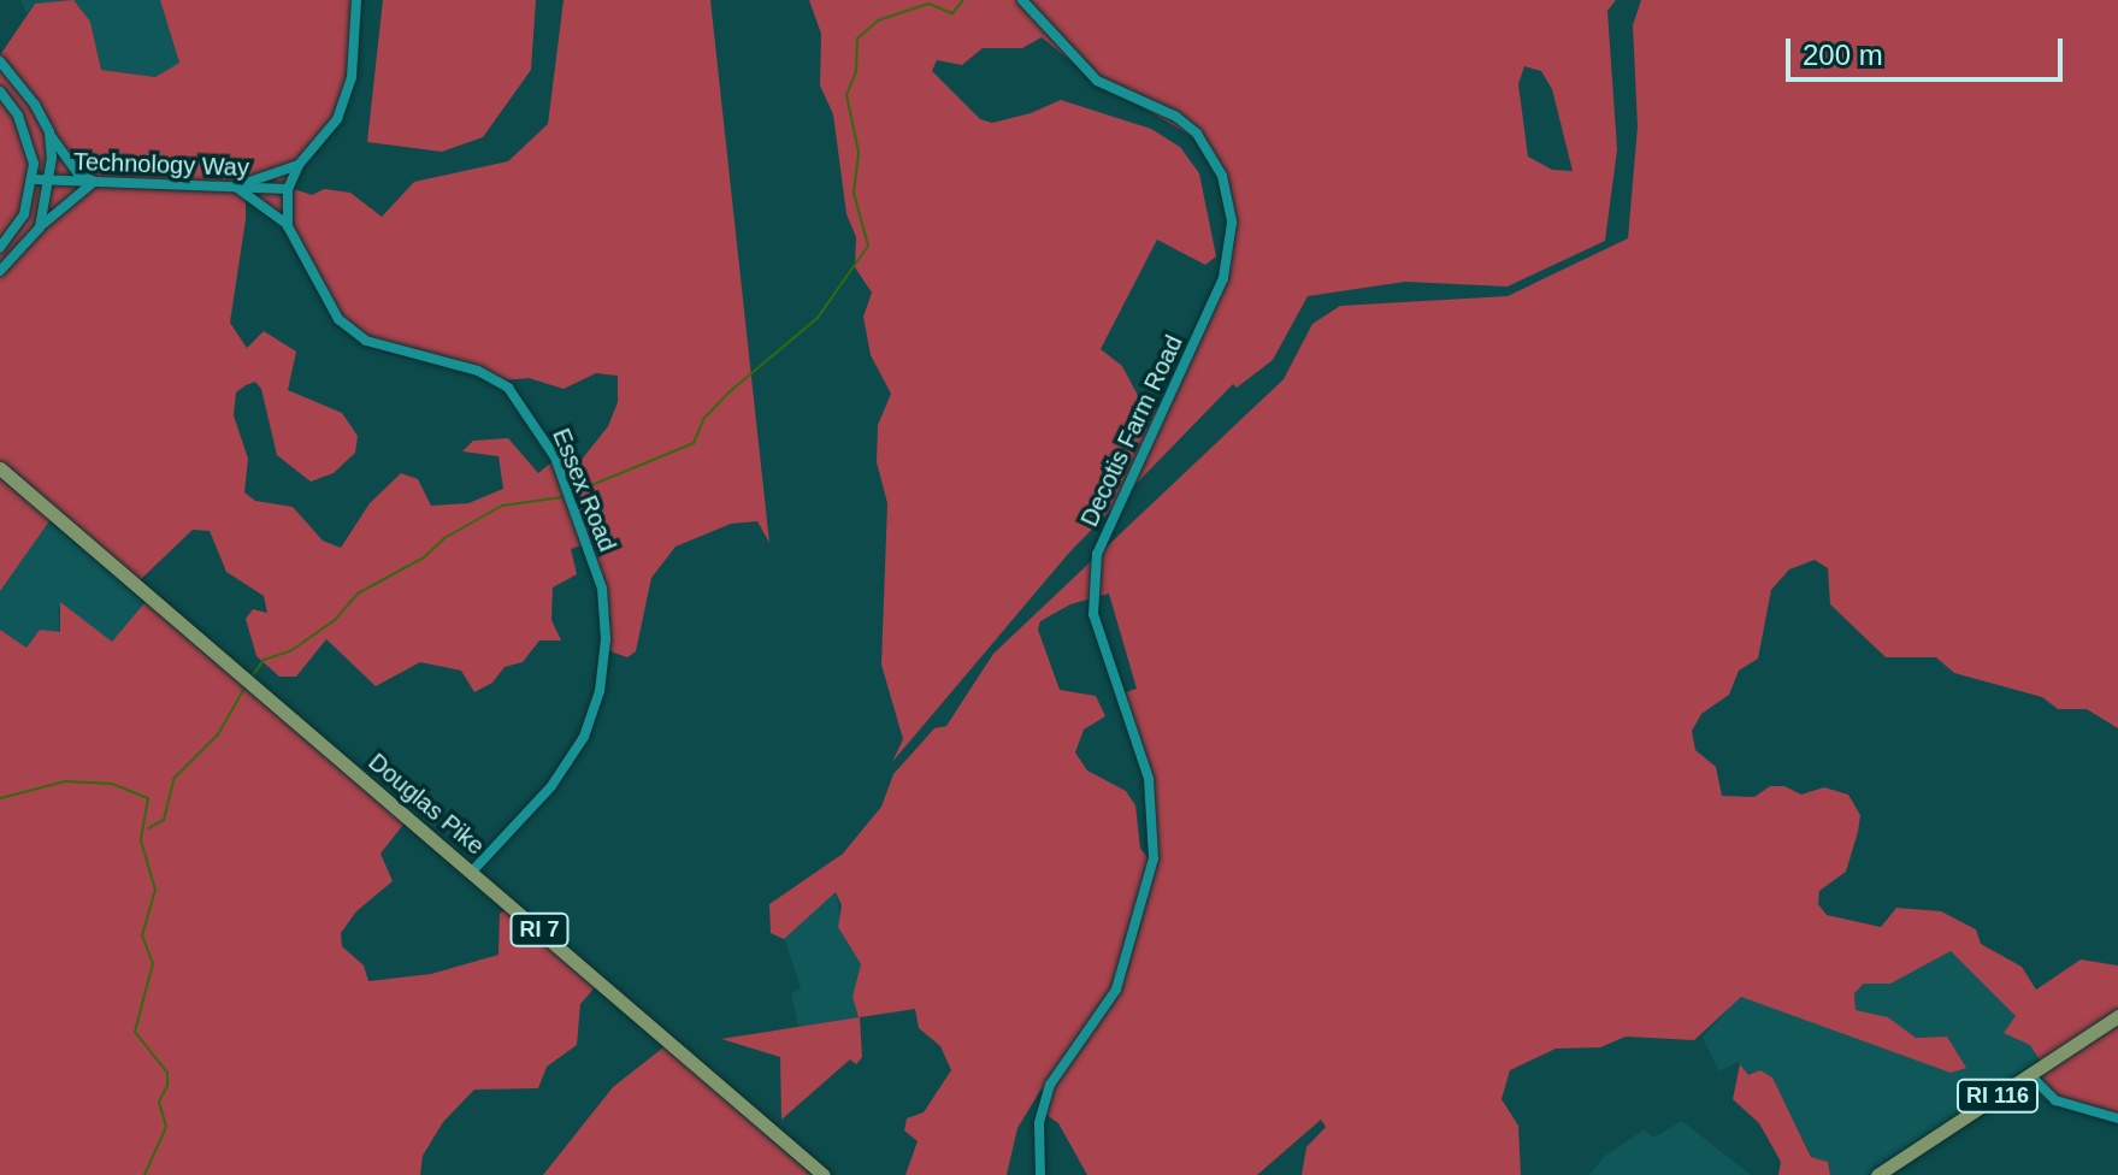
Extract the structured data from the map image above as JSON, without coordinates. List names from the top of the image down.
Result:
{
  "streets": {
    "main road": ["Douglas Pike", "RI 7", "RI 116"],
    "street": ["Technology Way", "Decotis Farm Road", "Essex Road"]
  },
  "crossings": [
    ["Technology Way", "Essex Road"],
    ["Essex Road", "Douglas Pike"]
  ],
  "scale_bar": "200 m"
}
